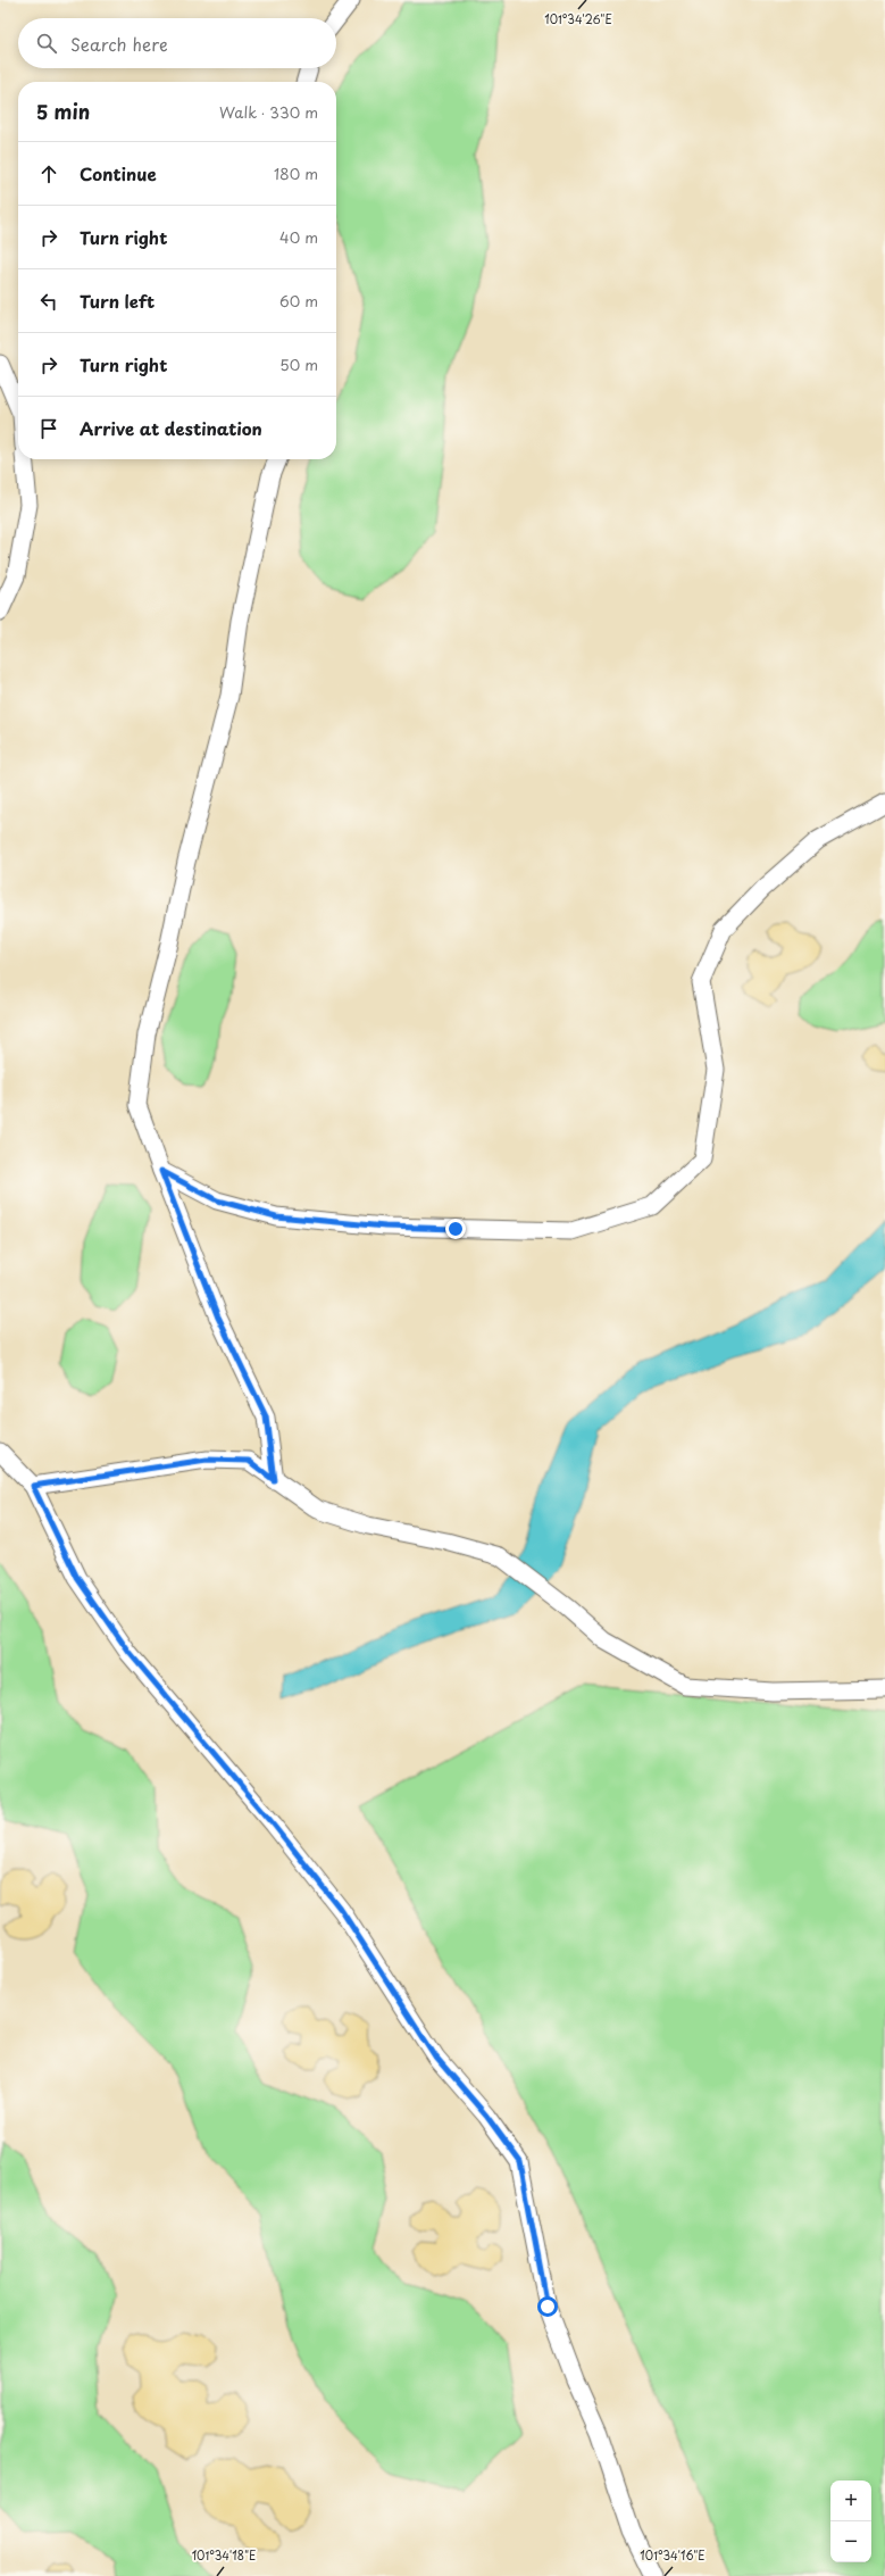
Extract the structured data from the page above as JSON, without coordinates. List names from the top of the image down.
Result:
{
  "page": {
    "search": "Search here",
    "heading": ["5 min", "Walk · 330 m"],
    "list": [
      ["Continue", "180 m"],
      ["Turn right", "40 m"],
      ["Turn left", "60 m"],
      ["Turn right", "50 m"],
      "Arrive at destination"
    ],
    "map_buttons": ["+", "−"]
  },
  "coordinates": ["101°34'26\"E", "101°34'18\"E", "101°34'16\"E"]
}
